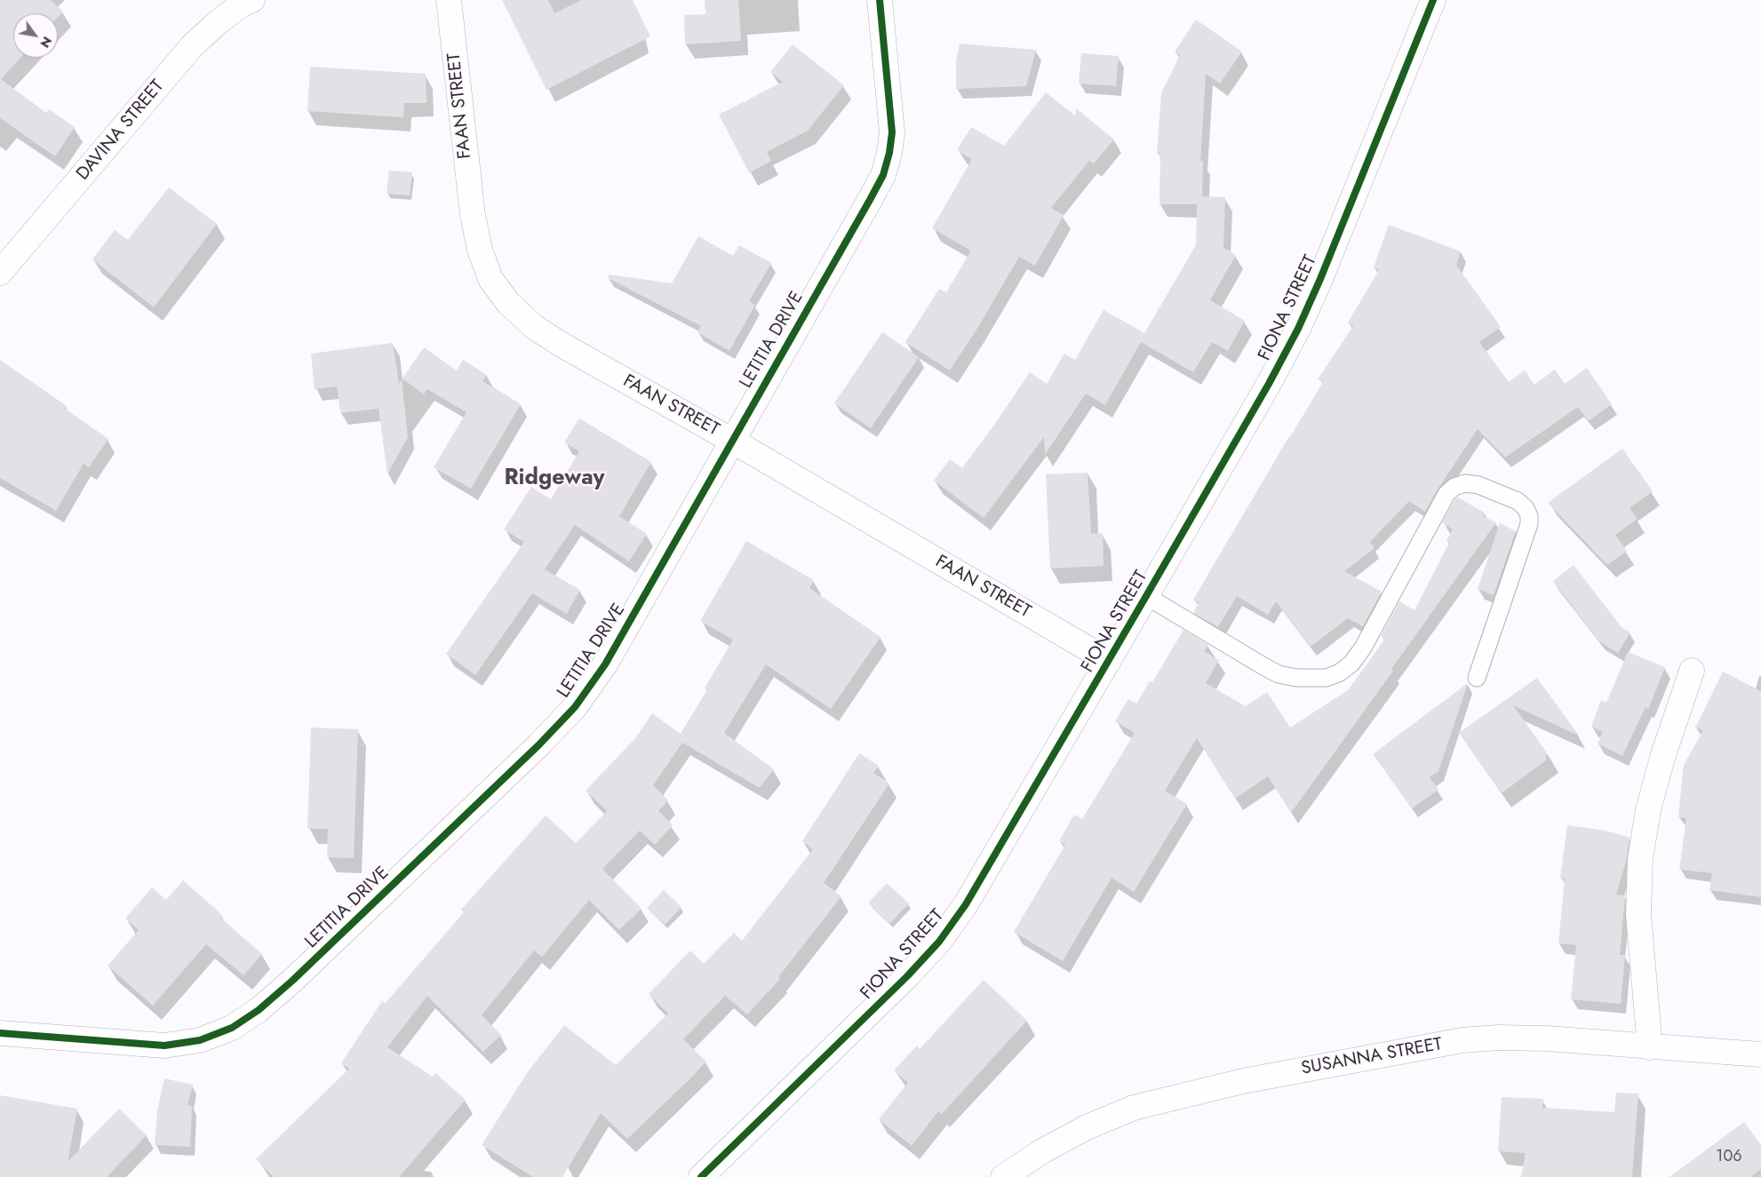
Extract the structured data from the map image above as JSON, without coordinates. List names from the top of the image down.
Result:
{
  "streets": {
    "street": [
      "FAAN STREET",
      "DAVINA STREET",
      "FIONA STREET",
      "LETITIA DRIVE",
      "SUSANNA STREET"
    ]
  },
  "crossings": [
    ["FAAN STREET", "FIONA STREET"],
    ["FAAN STREET", "LETITIA DRIVE"]
  ],
  "districts": ["Ridgeway"],
  "house_numbers": ["106"],
  "north": "bottom right"
}
